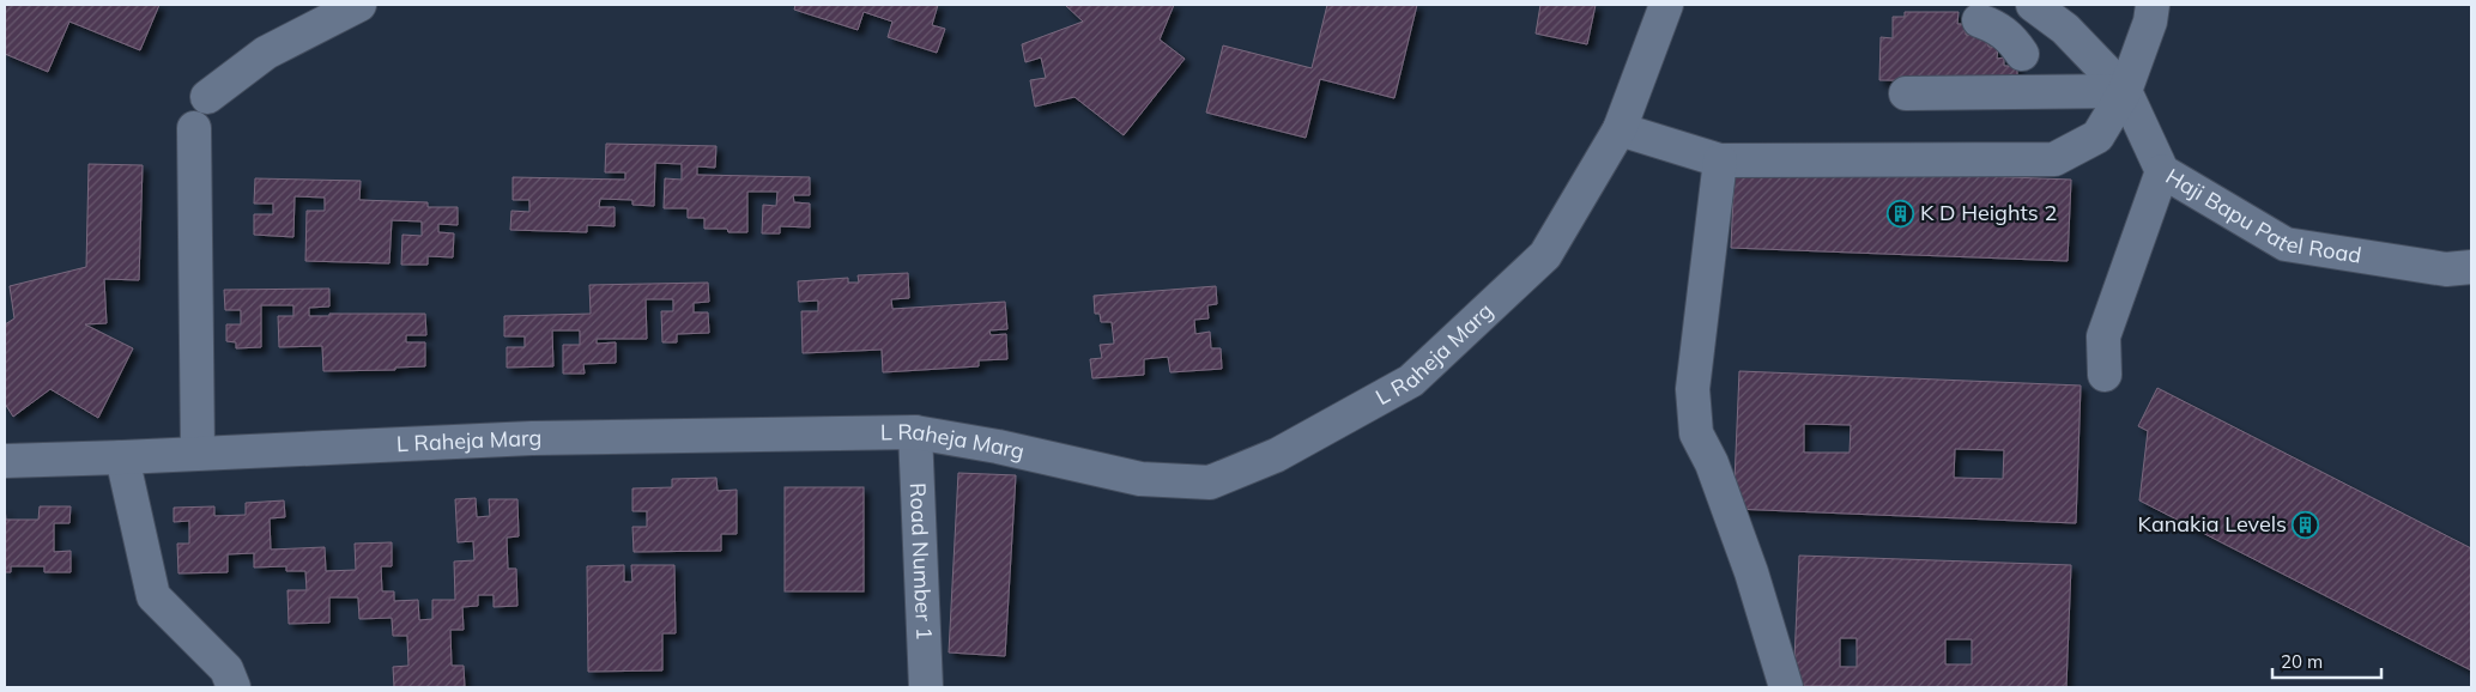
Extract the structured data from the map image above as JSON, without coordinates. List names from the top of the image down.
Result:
{
  "streets": {
    "street": ["Haji Bapu Patel Road", "L Raheja Marg", "Road Number 1"]
  },
  "crossings": [
    ["L Raheja Marg", "Road Number 1"]
  ],
  "places": {
    "building": ["K D Heights 2", "Kanakia Levels"]
  },
  "scale_bar": "20 m"
}
